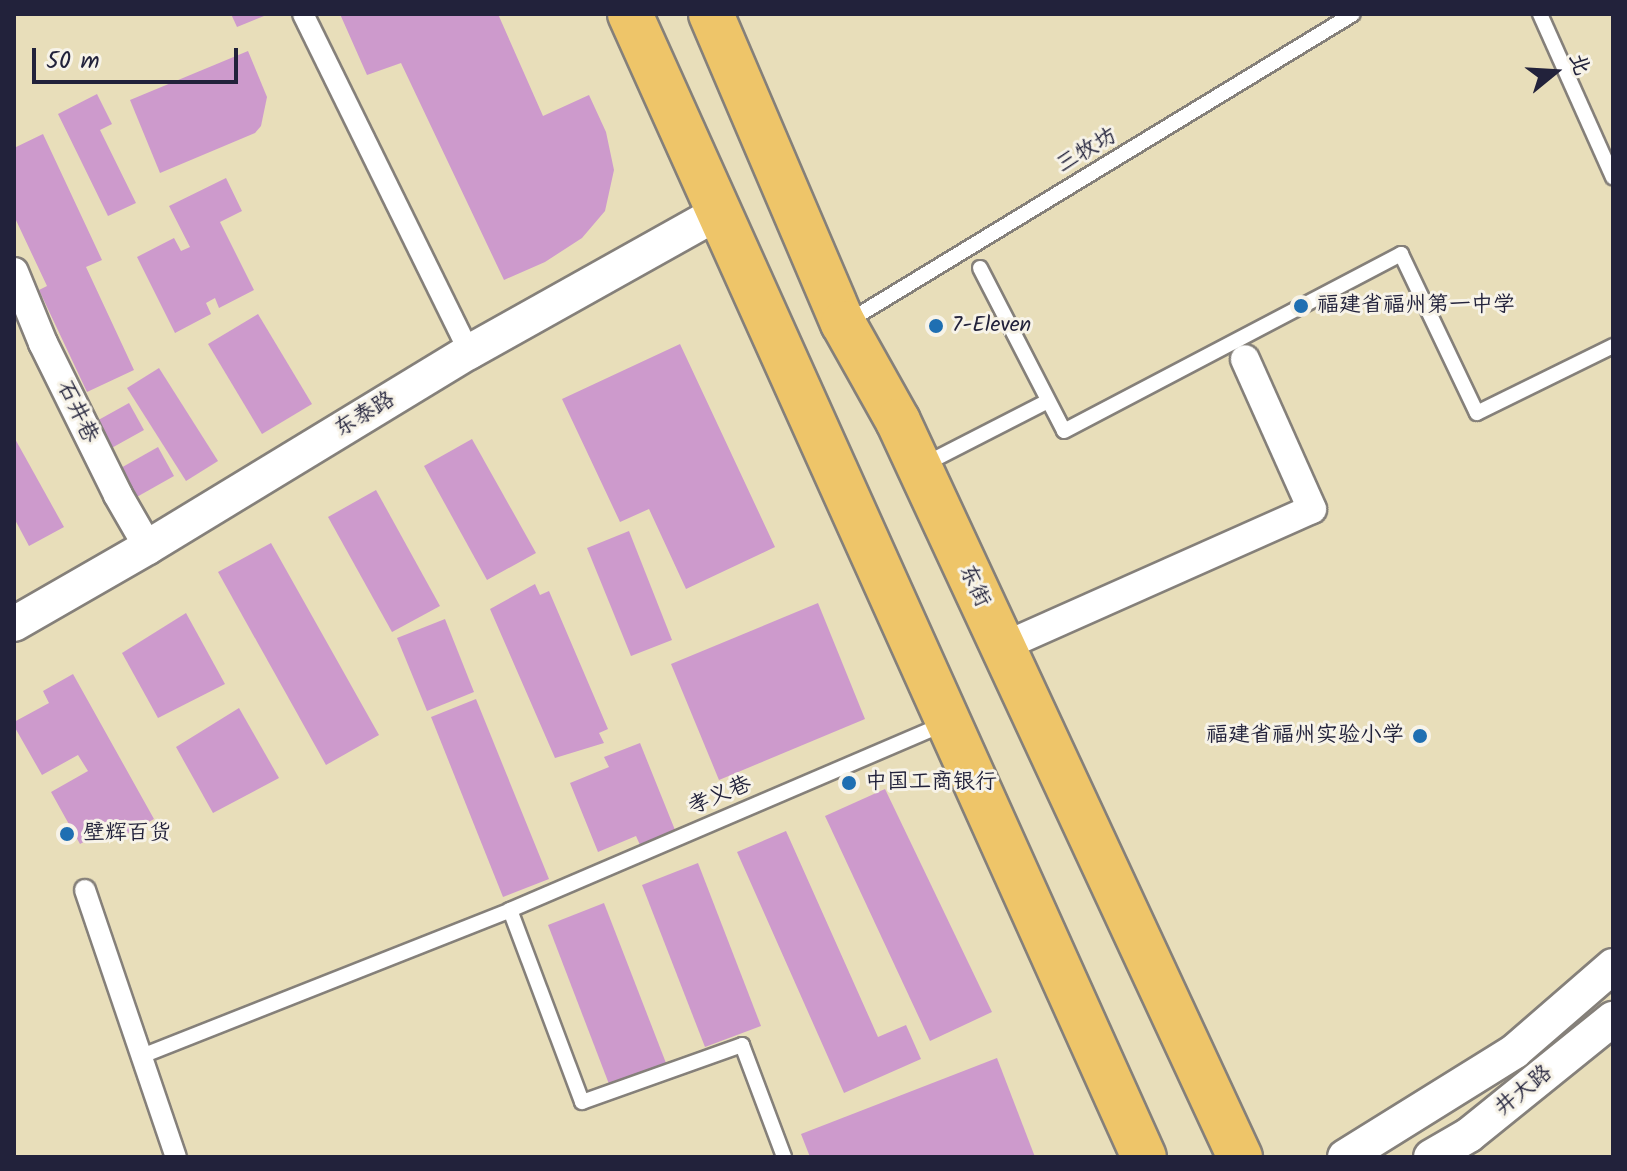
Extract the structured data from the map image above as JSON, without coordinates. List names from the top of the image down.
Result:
{
  "streets": {
    "main road": ["东街"],
    "street": ["石井巷", "东泰路", "井大路"],
    "lane": ["三牧坊", "孝义巷"]
  },
  "crossings": [
    ["三牧坊", "东街"],
    ["石井巷", "东泰路"]
  ],
  "places": [
    "福建省福州第一中学",
    "7-Eleven",
    "福建省福州实验小学",
    "中国工商银行",
    "壁辉百货"
  ],
  "scale_bar": "50 m",
  "north": "right"
}
